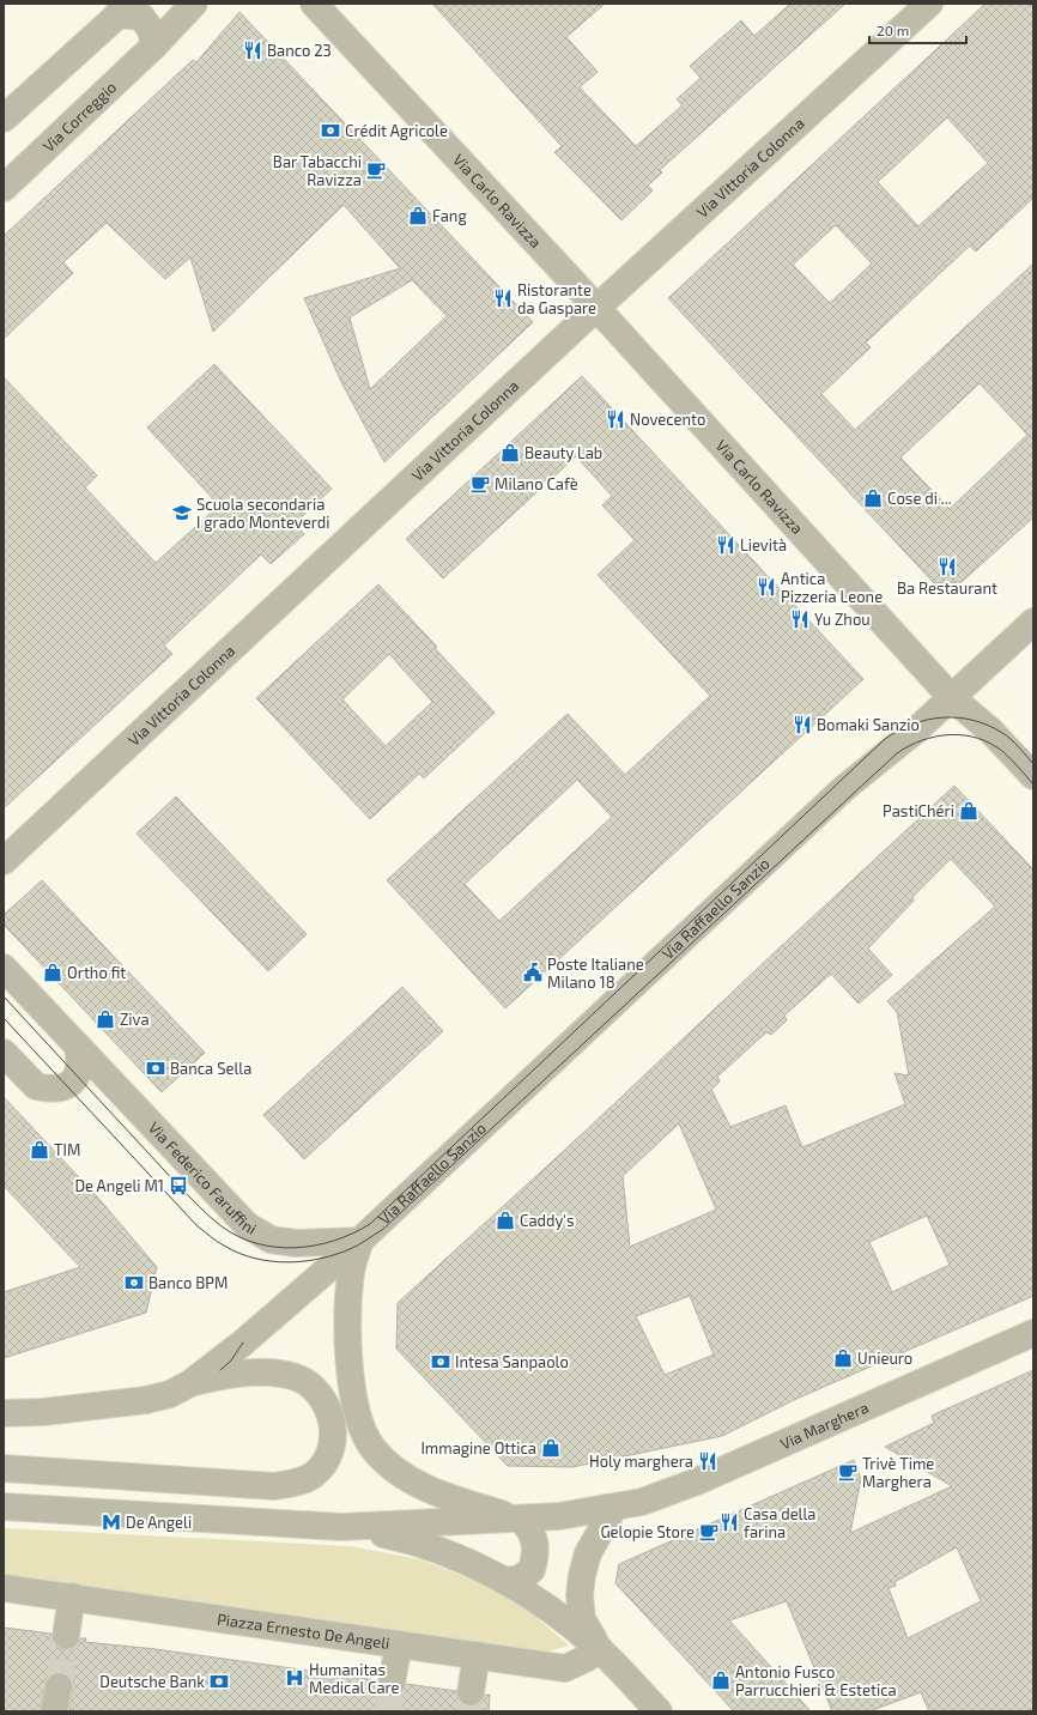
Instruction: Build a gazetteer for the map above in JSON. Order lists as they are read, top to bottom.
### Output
{
  "streets": {
    "street": [
      "Via Correggio",
      "Via Vittoria Colonna",
      "Via Carlo Ravizza",
      "Via Raffaello Sanzio",
      "Via Federico Faruffini",
      "Via Marghera",
      "Piazza Ernesto De Angeli"
    ]
  },
  "crossings": [
    ["Via Vittoria Colonna", "Via Carlo Ravizza"],
    ["Via Carlo Ravizza", "Via Raffaello Sanzio"],
    ["Via Raffaello Sanzio", "Via Federico Faruffini"]
  ],
  "places": {
    "restaurant": [
      "Banco 23",
      "Ristorante da Gaspare",
      "Novecento",
      "Lievità",
      "Ba Restaurant",
      "Antica Pizzeria Leone",
      "Yu Zhou",
      "Bomaki Sanzio",
      "Holy marghera",
      "Casa della farina"
    ],
    "bank": [
      "Crédit Agricole",
      "Banca Sella",
      "Banco BPM",
      "Intesa Sanpaolo",
      "Deutsche Bank"
    ],
    "cafe": [
      "Bar Tabacchi Ravizza",
      "Milano Cafè",
      "Trivè Time Marghera",
      "Gelopie Store"
    ],
    "shop": [
      "Fang",
      "Beauty Lab",
      "Cose di ...",
      "PastiChéri",
      "Ortho fit",
      "Ziva",
      "TIM",
      "Caddy's",
      "Unieuro",
      "Immagine Ottica",
      "Antonio Fusco Parrucchieri & Estetica"
    ],
    "school or university": ["Scuola secondaria I grado Monteverdi"],
    "public building": ["Poste Italiane Milano 18"],
    "bus stop": ["De Angeli M1"],
    "metro station": ["De Angeli"],
    "hospital": ["Humanitas Medical Care"]
  },
  "scale_bar": "20 m"
}
